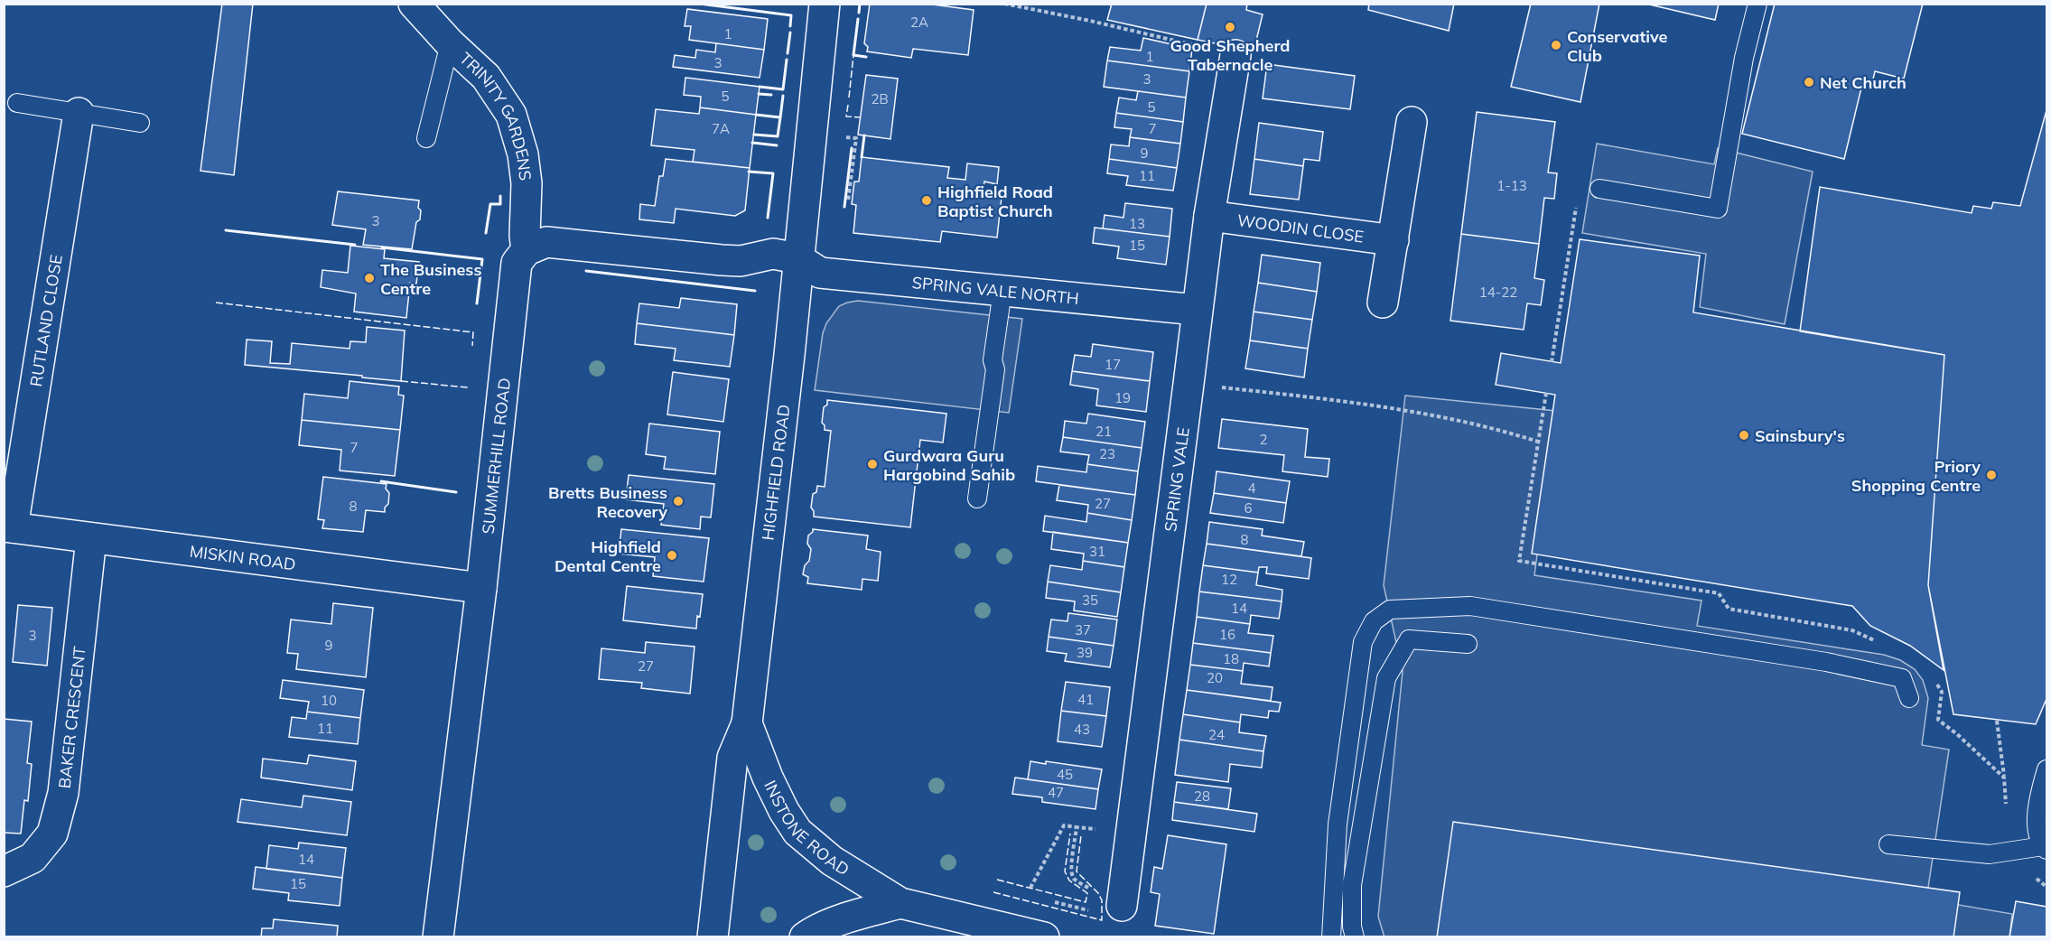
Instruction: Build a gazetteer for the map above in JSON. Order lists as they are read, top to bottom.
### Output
{
  "streets": {
    "street": [
      "TRINITY GARDENS",
      "WOODIN CLOSE",
      "SPRING VALE NORTH",
      "RUTLAND CLOSE",
      "SUMMERHILL ROAD",
      "HIGHFIELD ROAD",
      "SPRING VALE",
      "MISKIN ROAD",
      "BAKER CRESCENT",
      "INSTONE ROAD"
    ]
  },
  "crossings": [
    ["TRINITY GARDENS", "SUMMERHILL ROAD"],
    ["WOODIN CLOSE", "SPRING VALE"],
    ["SPRING VALE NORTH", "HIGHFIELD ROAD"],
    ["SPRING VALE NORTH", "SPRING VALE"],
    ["RUTLAND CLOSE", "MISKIN ROAD"],
    ["SUMMERHILL ROAD", "MISKIN ROAD"],
    ["HIGHFIELD ROAD", "INSTONE ROAD"],
    ["MISKIN ROAD", "BAKER CRESCENT"]
  ],
  "places": [
    "Good Shepherd Tabernacle",
    "Conservative Club",
    "Net Church",
    "Highfield Road Baptist Church",
    "The Business Centre",
    "Sainsbury's",
    "Gurdwara Guru Hargobind Sahib",
    "Priory Shopping Centre",
    "Bretts Business Recovery",
    "Highfield Dental Centre"
  ],
  "house_numbers": [
    "2A",
    "1",
    "1",
    "3",
    "3",
    "5",
    "2B",
    "5",
    "7A",
    "7",
    "9",
    "11",
    "1-13",
    "3",
    "13",
    "15",
    "14-22",
    "17",
    "19",
    "21",
    "2",
    "7",
    "23",
    "4",
    "27",
    "8",
    "6",
    "8",
    "31",
    "12",
    "35",
    "14",
    "37",
    "16",
    "3",
    "9",
    "39",
    "18",
    "27",
    "20",
    "41",
    "10",
    "11",
    "43",
    "24",
    "45",
    "47",
    "28",
    "14",
    "15"
  ]
}
